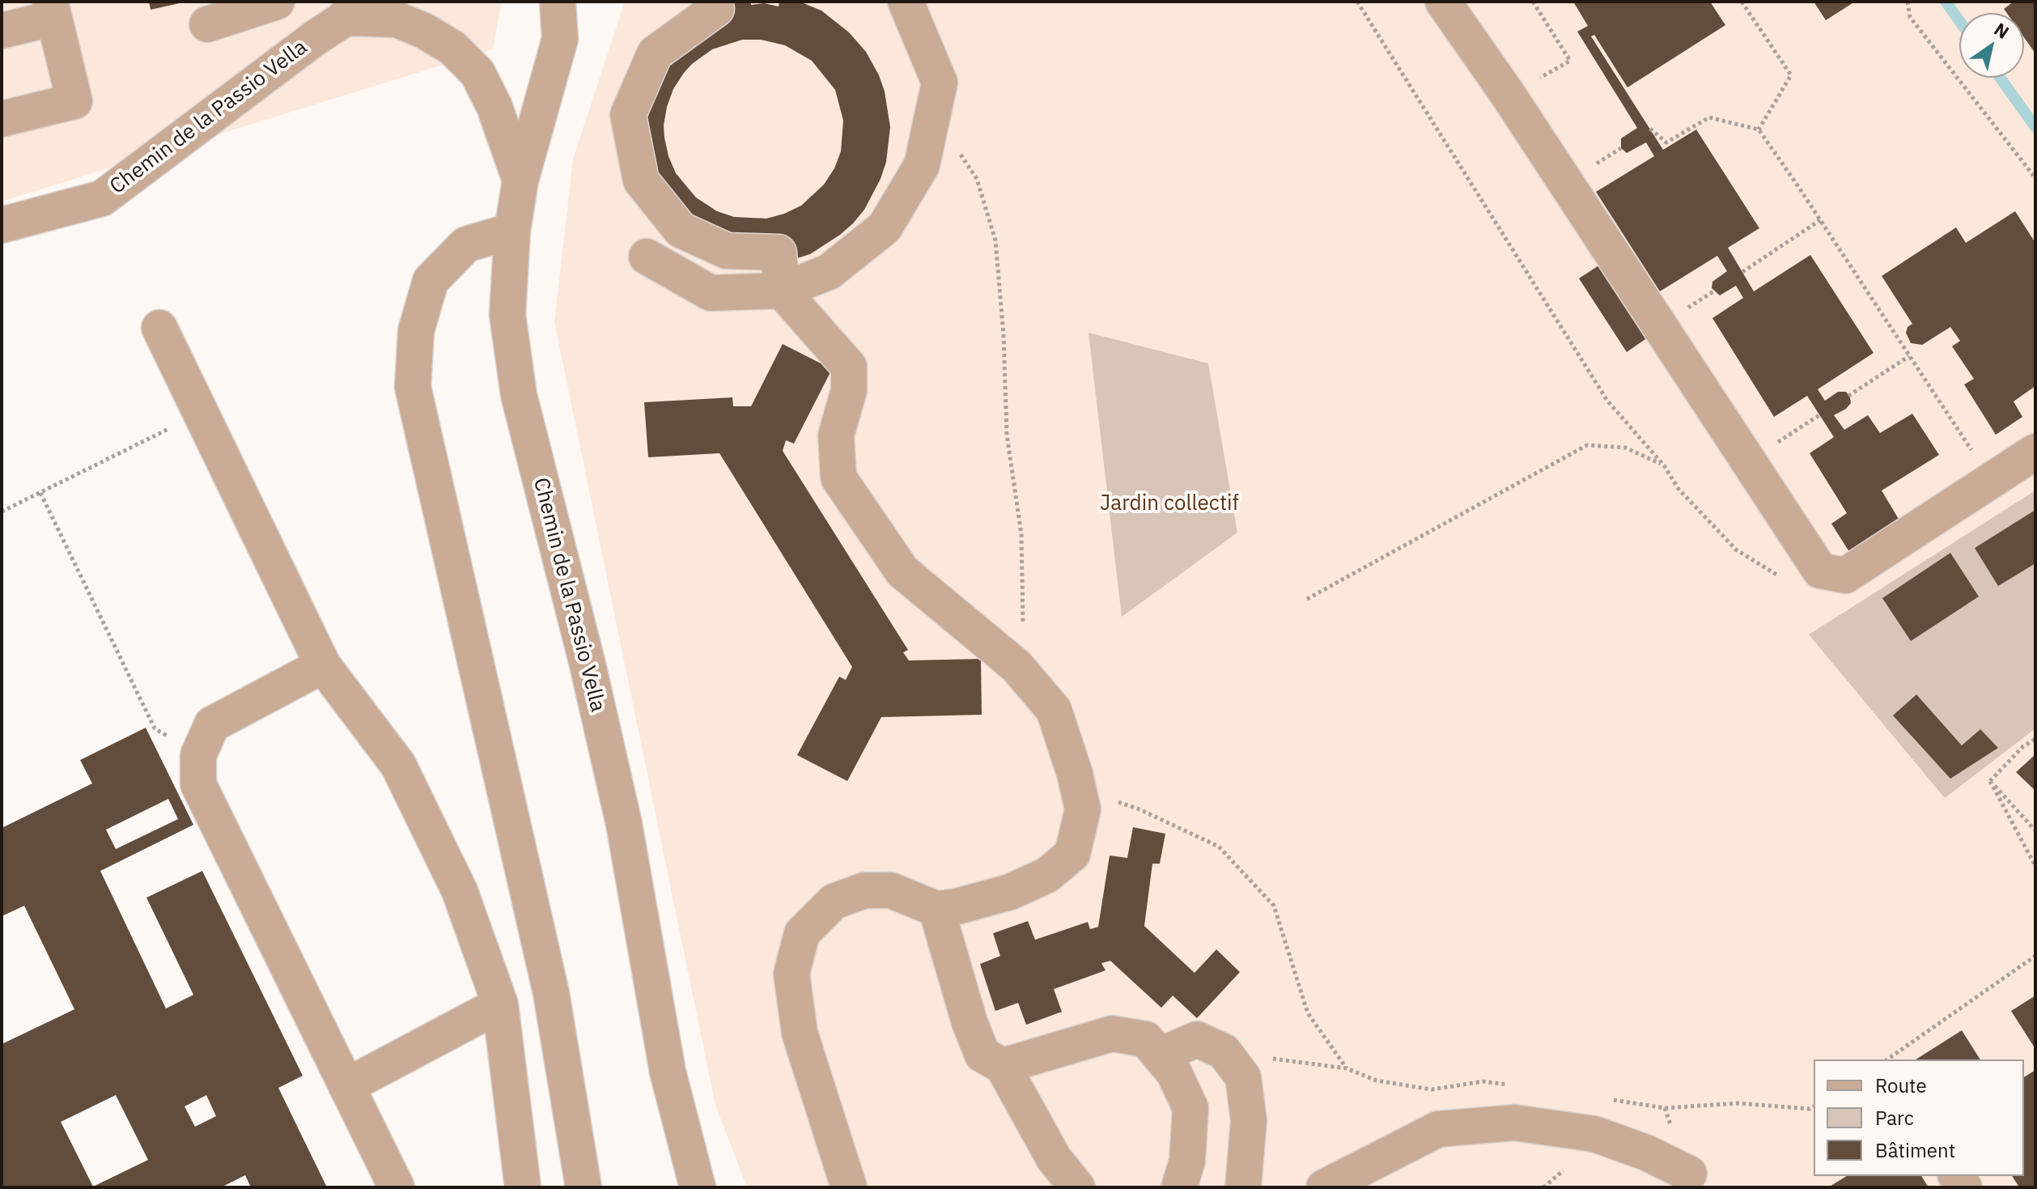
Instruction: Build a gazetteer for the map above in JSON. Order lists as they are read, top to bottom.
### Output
{
  "streets": {
    "street": ["Chemin de la Passio Vella"]
  },
  "parks": ["Jardin collectif"],
  "legend": ["Route", "Parc", "Bâtiment"],
  "north": "top right"
}
